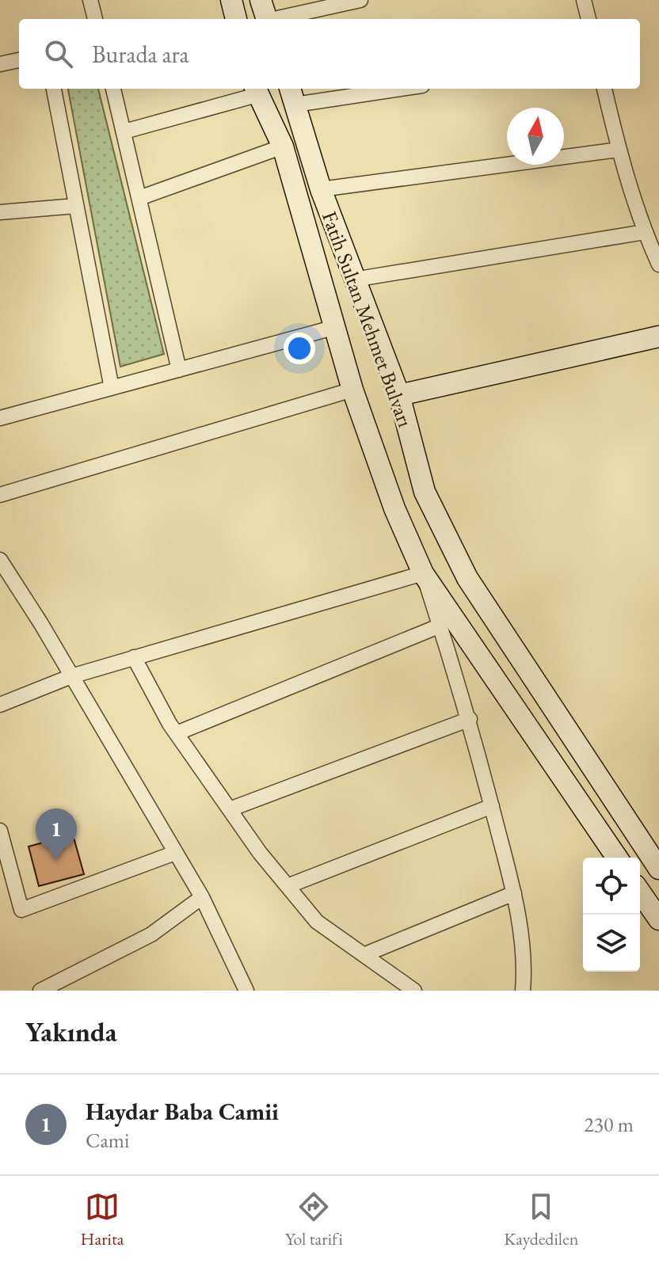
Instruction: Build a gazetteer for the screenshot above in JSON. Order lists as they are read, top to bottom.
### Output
{
  "streets": {
    "main road": ["Fatih Sultan Mehmet Bulvarı"]
  },
  "north": "top",
  "page": {
    "search": "Burada ara",
    "pins": "1",
    "heading": "Yakında",
    "list": [
      {
        "mark": "1",
        "name": "Haydar Baba Camii",
        "note": "Cami",
        "value": "230 m"
      }
    ],
    "nav": ["Harita", "Yol tarifi", "Kaydedilen"]
  }
}
